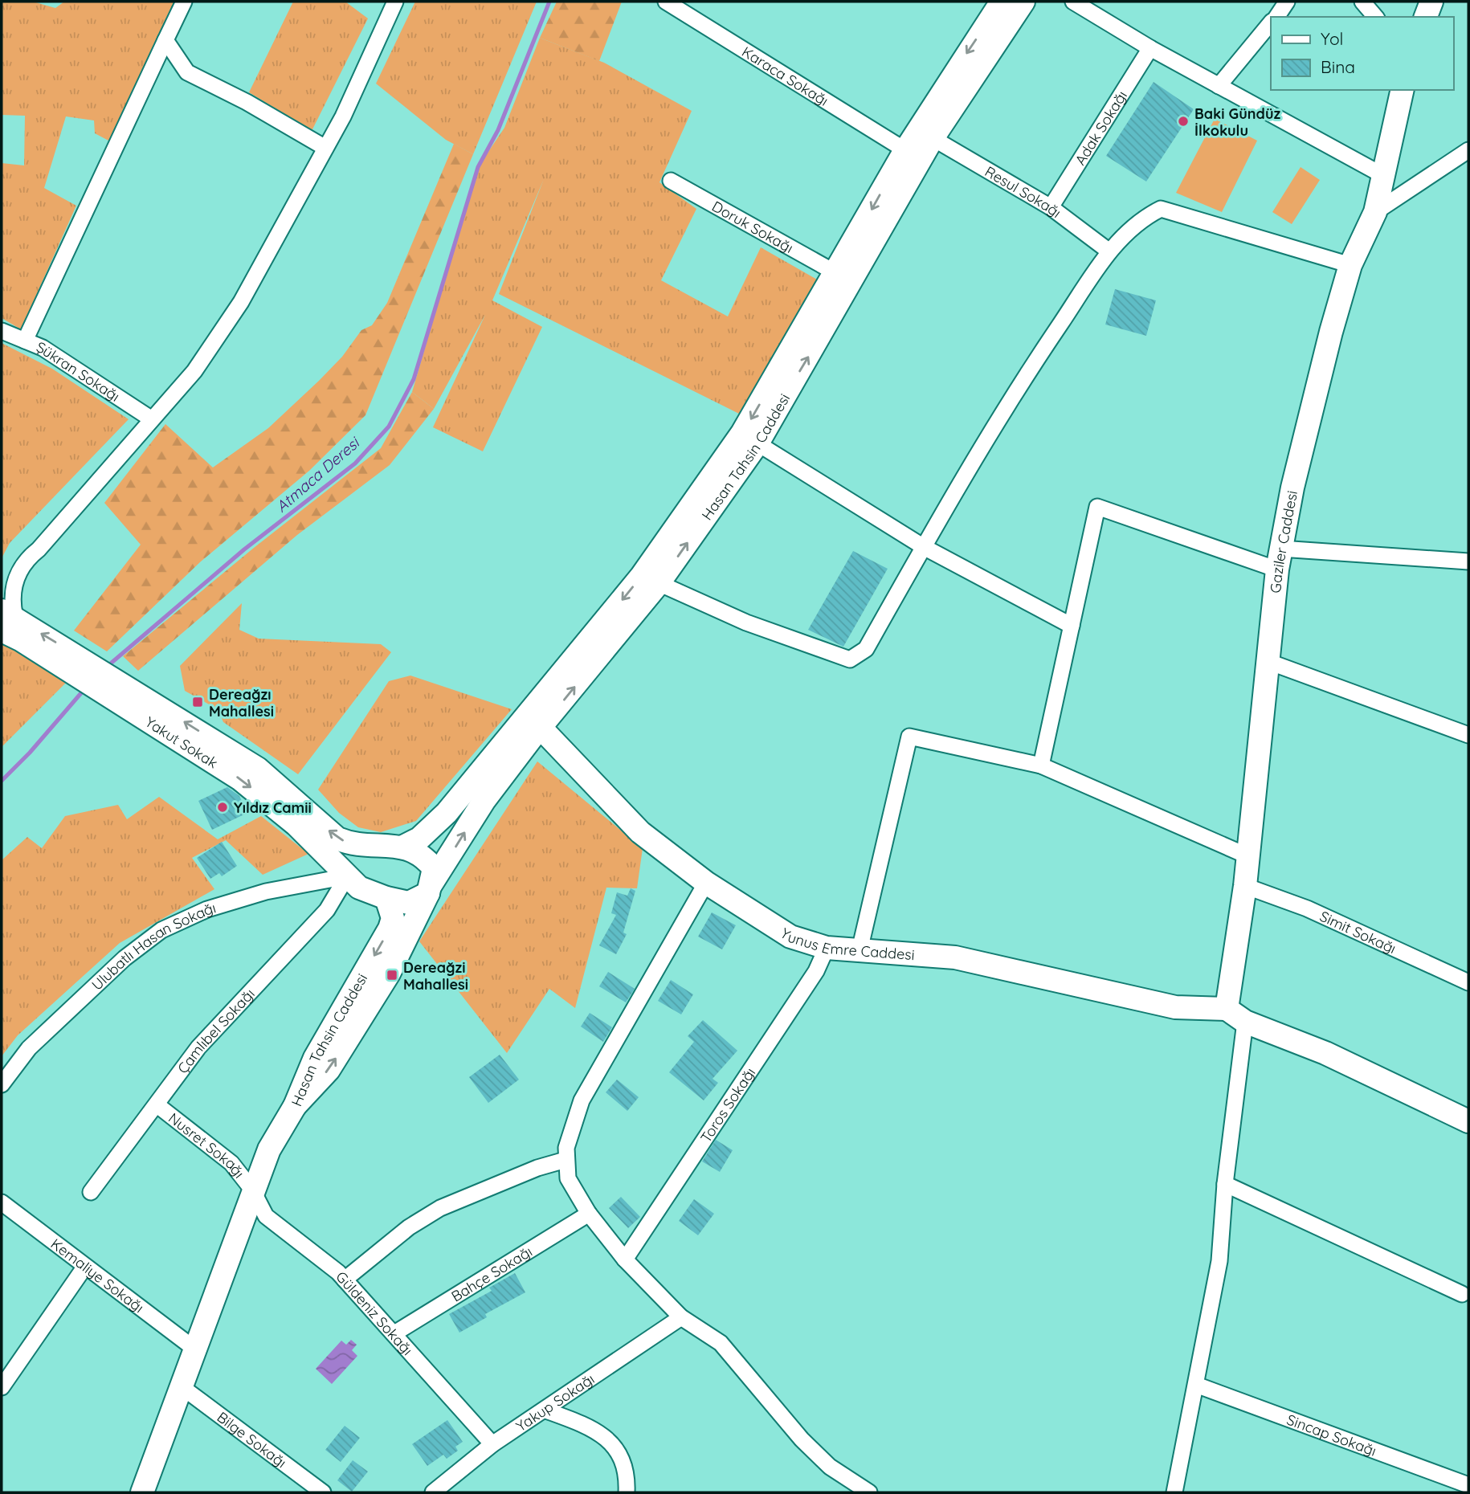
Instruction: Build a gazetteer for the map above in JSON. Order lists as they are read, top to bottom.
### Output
{
  "streets": {
    "main road": [
      "Hasan Tahsin Caddesi",
      "Gaziler Caddesi",
      "Yakut Sokak",
      "Yunus Emre Caddesi"
    ],
    "street": [
      "Karaca Sokağı",
      "Adak Sokağı",
      "Resul Sokağı",
      "Doruk Sokağı",
      "Şükran Sokağı",
      "Simit Sokağı",
      "Ulubatlı Hasan Sokağı",
      "Çamlıbel Sokağı",
      "Toros Sokağı",
      "Nusret Sokağı",
      "Bahçe Sokağı",
      "Kemaliye Sokağı",
      "Güldeniz Sokağı",
      "Yakup Sokağı",
      "Sincap Sokağı",
      "Bilge Sokağı"
    ]
  },
  "crossings": [
    ["Karaca Sokağı", "Hasan Tahsin Caddesi"],
    ["Adak Sokağı", "Resul Sokağı"],
    ["Resul Sokağı", "Hasan Tahsin Caddesi"],
    ["Doruk Sokağı", "Hasan Tahsin Caddesi"],
    ["Hasan Tahsin Caddesi", "Yakut Sokak"],
    ["Hasan Tahsin Caddesi", "Yunus Emre Caddesi"],
    ["Hasan Tahsin Caddesi", "Ulubatlı Hasan Sokağı"],
    ["Hasan Tahsin Caddesi", "Çamlıbel Sokağı"],
    ["Gaziler Caddesi", "Simit Sokağı"],
    ["Gaziler Caddesi", "Yunus Emre Caddesi"],
    ["Yakut Sokak", "Ulubatlı Hasan Sokağı"],
    ["Yakut Sokak", "Çamlıbel Sokağı"],
    ["Yunus Emre Caddesi", "Toros Sokağı"],
    ["Ulubatlı Hasan Sokağı", "Çamlıbel Sokağı"],
    ["Çamlıbel Sokağı", "Nusret Sokağı"],
    ["Nusret Sokağı", "Güldeniz Sokağı"],
    ["Bahçe Sokağı", "Güldeniz Sokağı"],
    ["Güldeniz Sokağı", "Yakup Sokağı"]
  ],
  "water": ["Atmaca Deresi"],
  "places": {
    "other": ["Baki Gündüz İlkokulu", "Yıldız Camii"],
    "transit": ["Dereağzı Mahallesi", "Dereağzi Mahallesi"]
  },
  "legend": ["Yol", "Bina"]
}
